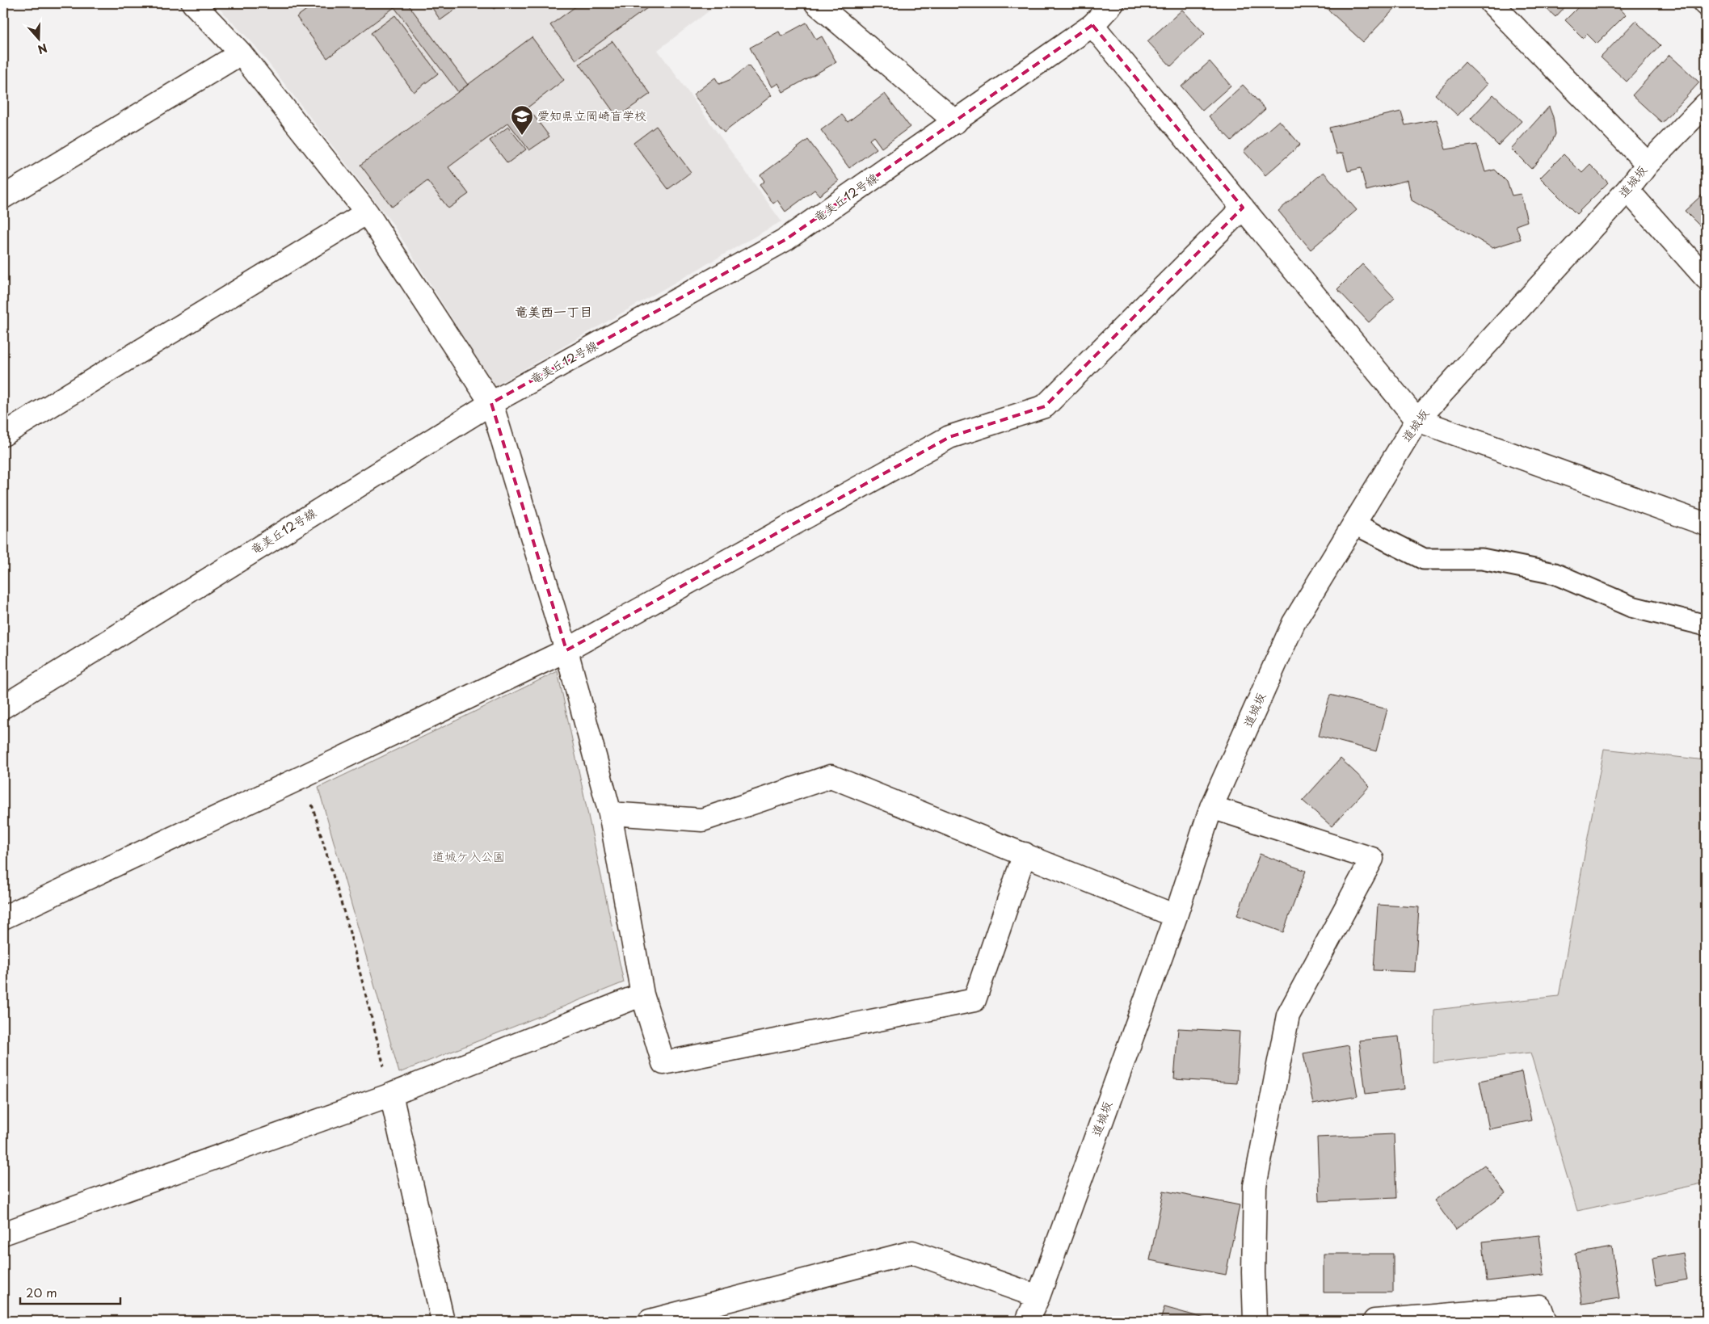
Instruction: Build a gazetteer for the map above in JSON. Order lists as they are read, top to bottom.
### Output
{
  "streets": {
    "street": ["道城坂", "竜美丘12号線"]
  },
  "districts": ["竜美西一丁目"],
  "parks": ["道城ケ入公園"],
  "places": {
    "school or university": ["愛知県立岡崎盲学校"]
  },
  "scale_bar": "20 m",
  "north": "bottom"
}
